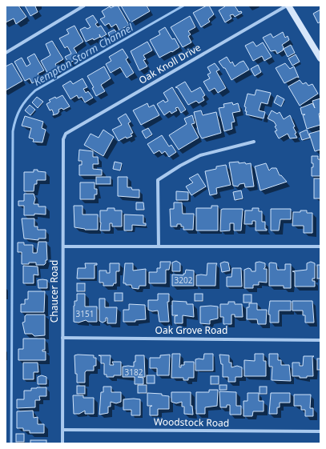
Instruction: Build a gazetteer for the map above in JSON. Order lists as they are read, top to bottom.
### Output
{
  "streets": {
    "street": [
      "Oak Knoll Drive",
      "Chaucer Road",
      "Oak Grove Road",
      "Woodstock Road"
    ]
  },
  "crossings": [
    ["Oak Knoll Drive", "Chaucer Road"],
    ["Chaucer Road", "Oak Grove Road"],
    ["Chaucer Road", "Woodstock Road"]
  ],
  "water": ["Kempton Storm Channel"],
  "house_numbers": ["3202", "3151", "3182"]
}
